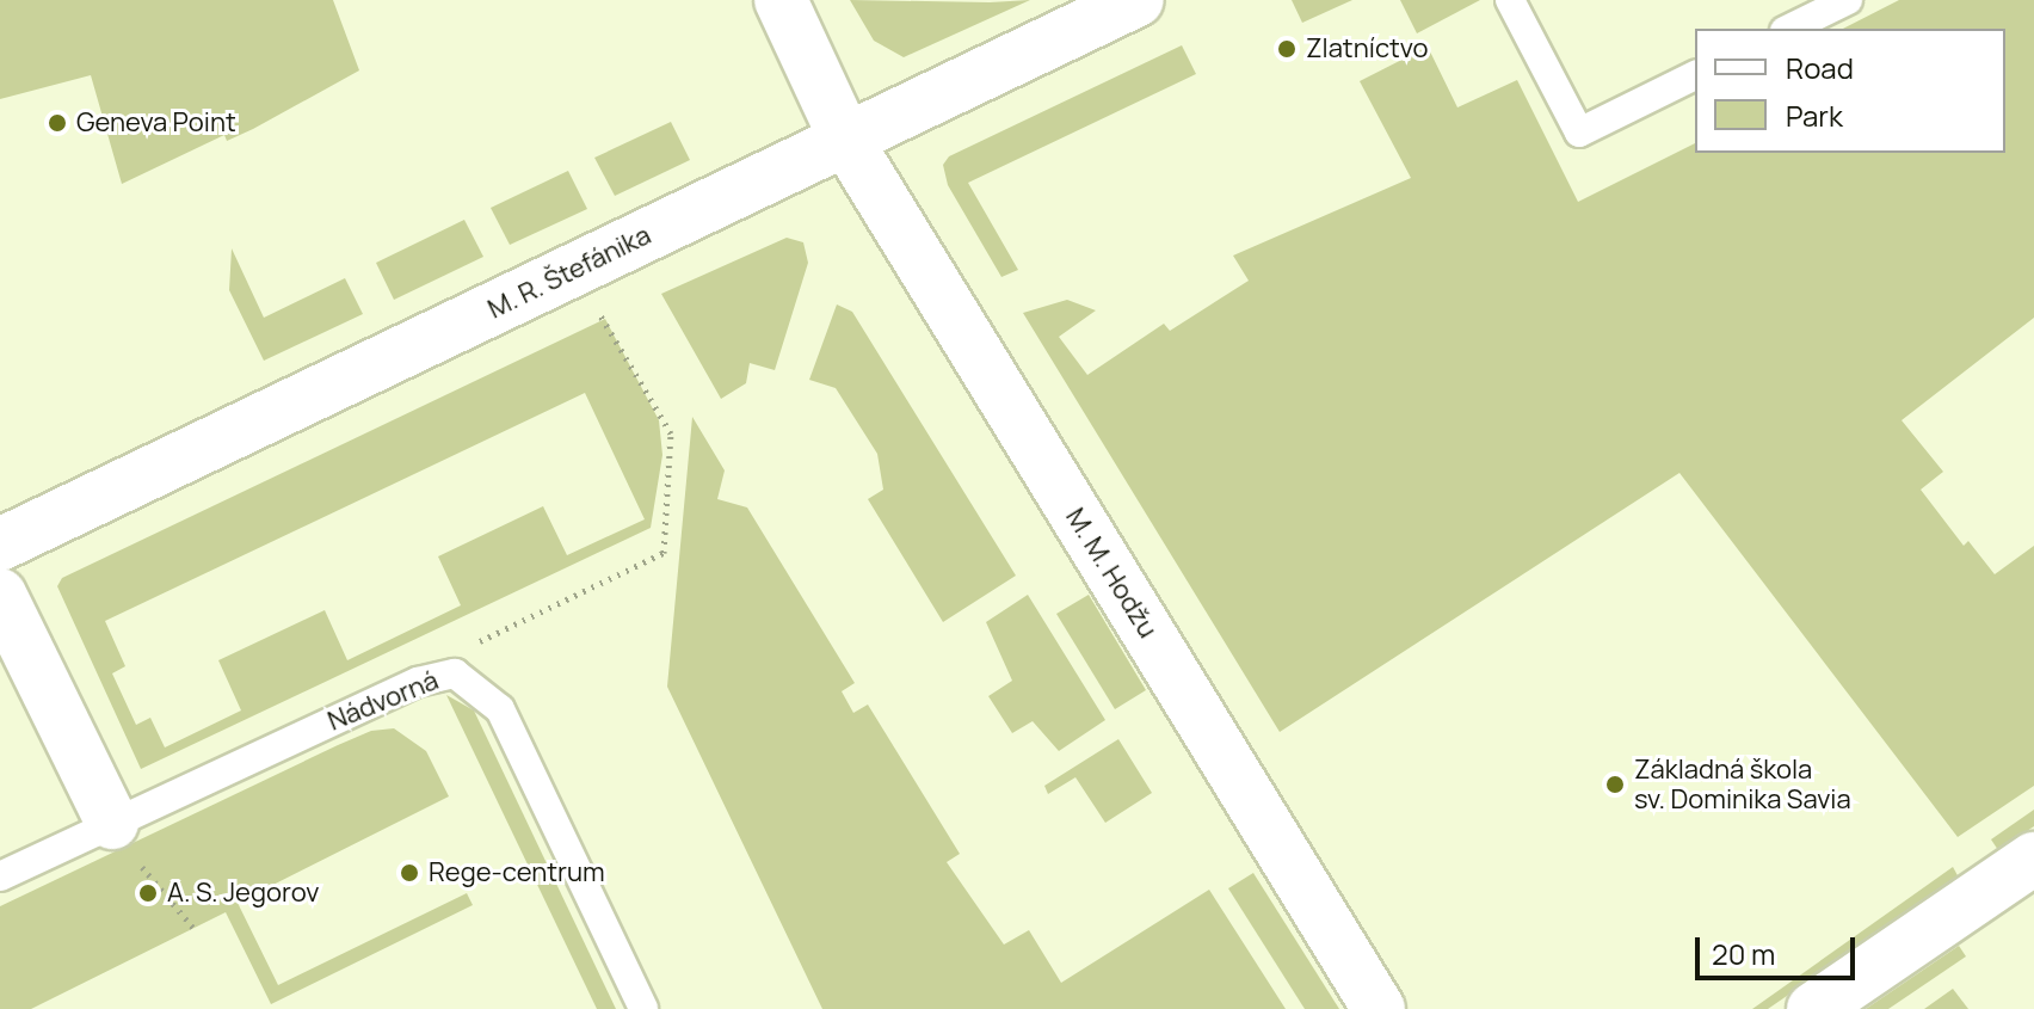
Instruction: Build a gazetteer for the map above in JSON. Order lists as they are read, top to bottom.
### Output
{
  "streets": {
    "street": ["M. R. Štefánika", "M. M. Hodžu"],
    "lane": ["Nádvorná"]
  },
  "crossings": [
    ["M. R. Štefánika", "M. M. Hodžu"]
  ],
  "places": [
    "Zlatníctvo",
    "Geneva Point",
    "Základná škola sv. Dominika Savia",
    "Rege-centrum",
    "A. S. Jegorov"
  ],
  "legend": ["Road", "Park"],
  "scale_bar": "20 m"
}
